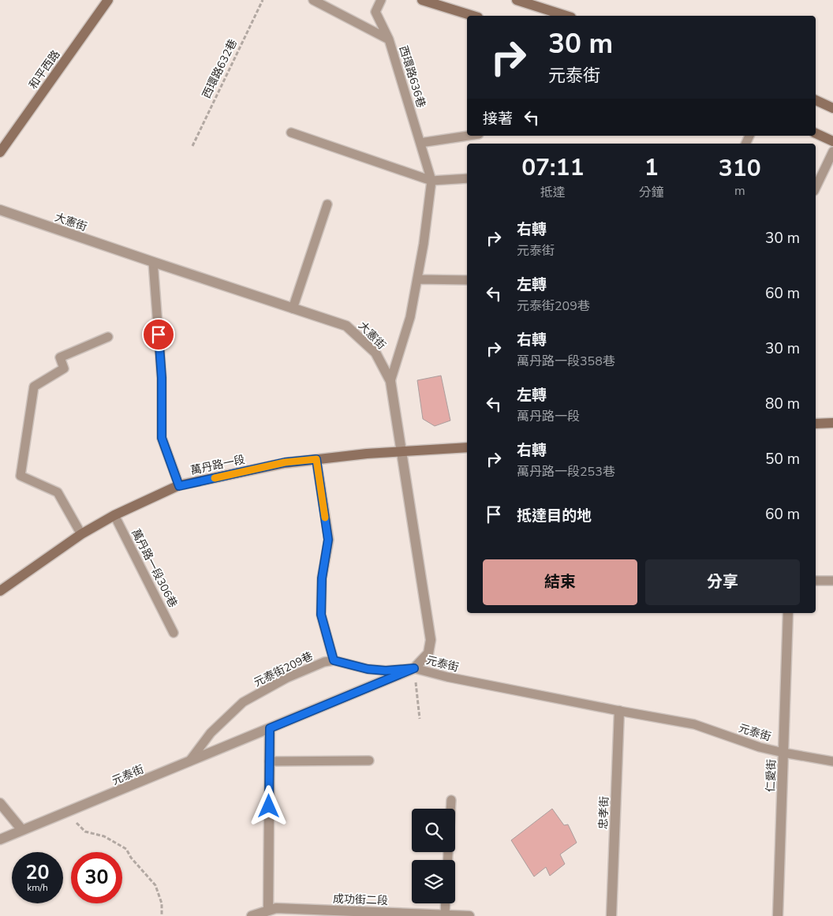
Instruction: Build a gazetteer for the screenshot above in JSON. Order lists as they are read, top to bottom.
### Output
{
  "streets": {
    "main road": ["和平西路", "萬丹路一段"],
    "street": [
      "大憲街",
      "元泰街",
      "仁愛街",
      "忠孝街",
      "成功街二段"
    ],
    "lane": ["西環路636巷", "萬丹路一段306巷", "元泰街209巷"],
    "path": ["西環路632巷"]
  },
  "crossings": [
    ["西環路636巷", "大憲街"],
    ["大憲街", "萬丹路一段"],
    ["大憲街", "元泰街"],
    ["萬丹路一段", "萬丹路一段306巷"],
    ["元泰街", "元泰街209巷"],
    ["元泰街", "仁愛街"],
    ["元泰街", "忠孝街"]
  ],
  "page": {
    "turn": ["30 m", "元泰街"],
    "then": "接著",
    "eta": [
      "07:11",
      "抵達",
      "1",
      "分鐘",
      "310",
      "m"
    ],
    "list": [
      {
        "name": "右轉",
        "note": "元泰街",
        "value": "30 m"
      },
      {
        "name": "左轉",
        "note": "元泰街209巷",
        "value": "60 m"
      },
      {
        "name": "右轉",
        "note": "萬丹路一段358巷",
        "value": "30 m"
      },
      {
        "name": "左轉",
        "note": "萬丹路一段",
        "value": "80 m"
      },
      {
        "name": "右轉",
        "note": "萬丹路一段253巷",
        "value": "50 m"
      },
      {
        "name": "抵達目的地",
        "value": "60 m"
      }
    ],
    "buttons": ["結束", "分享"],
    "speed": "20 km/h",
    "limit": "30"
  }
}
